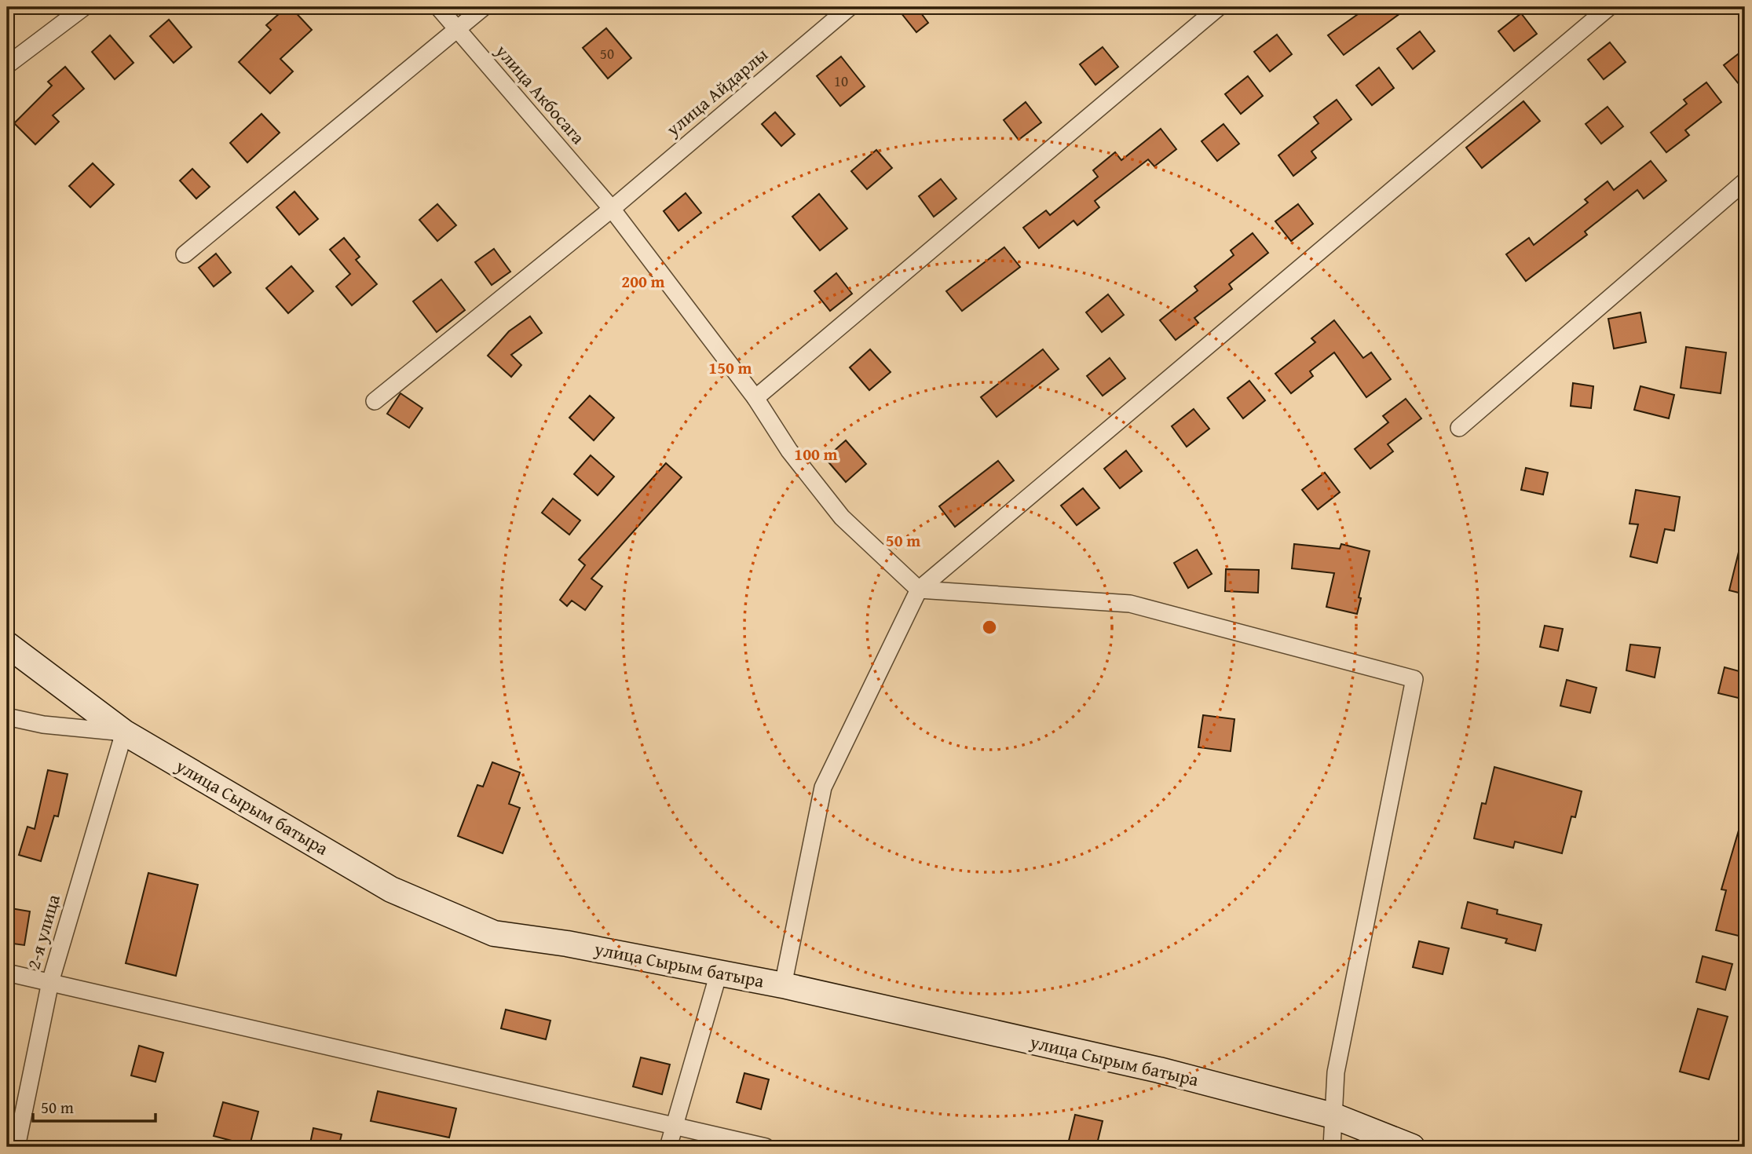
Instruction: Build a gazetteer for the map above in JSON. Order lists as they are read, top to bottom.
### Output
{
  "streets": {
    "street": [
      "улица Айдарлы",
      "улица Акбосага",
      "улица Сырым батыра",
      "2-я улица"
    ]
  },
  "crossings": [
    ["улица Айдарлы", "улица Акбосага"],
    ["улица Сырым батыра", "2-я улица"]
  ],
  "house_numbers": ["50", "10"],
  "scale_bar": "50 m",
  "rings": [
    "200 m",
    "150 m",
    "100 m",
    "50 m"
  ]
}
